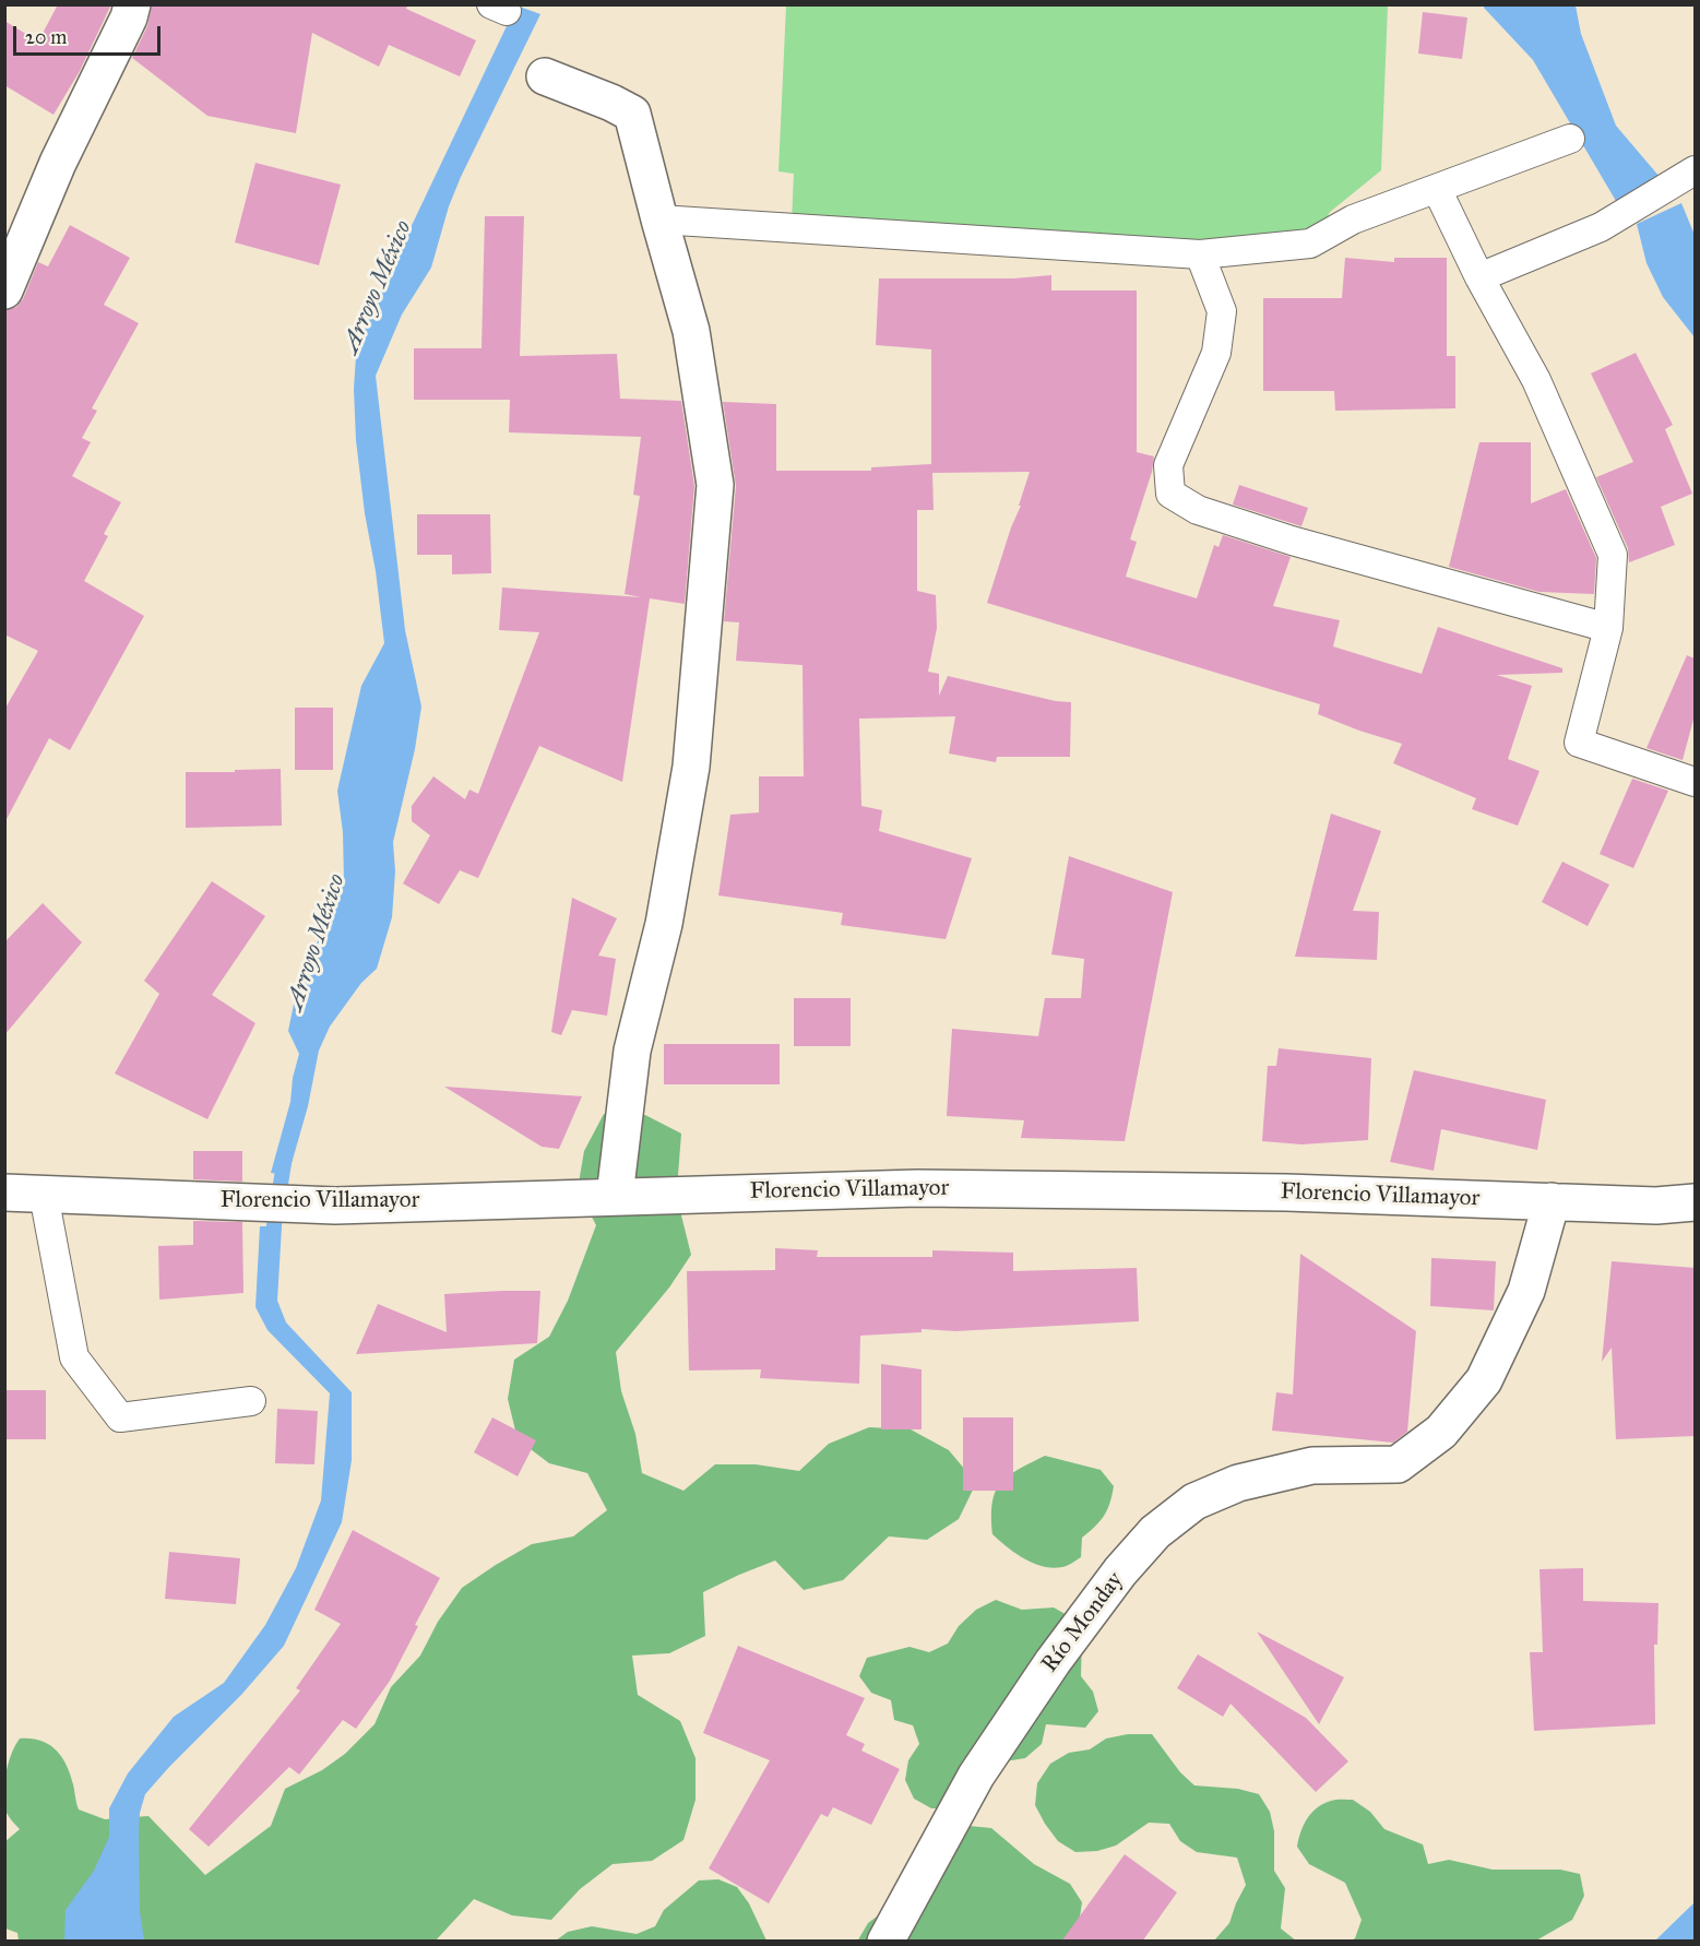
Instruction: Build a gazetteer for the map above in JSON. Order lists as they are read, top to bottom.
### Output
{
  "streets": {
    "street": ["Florencio Villamayor", "Río Monday"]
  },
  "crossings": [
    ["Florencio Villamayor", "Río Monday"]
  ],
  "water": ["Arroyo México"],
  "scale_bar": "20 m"
}
